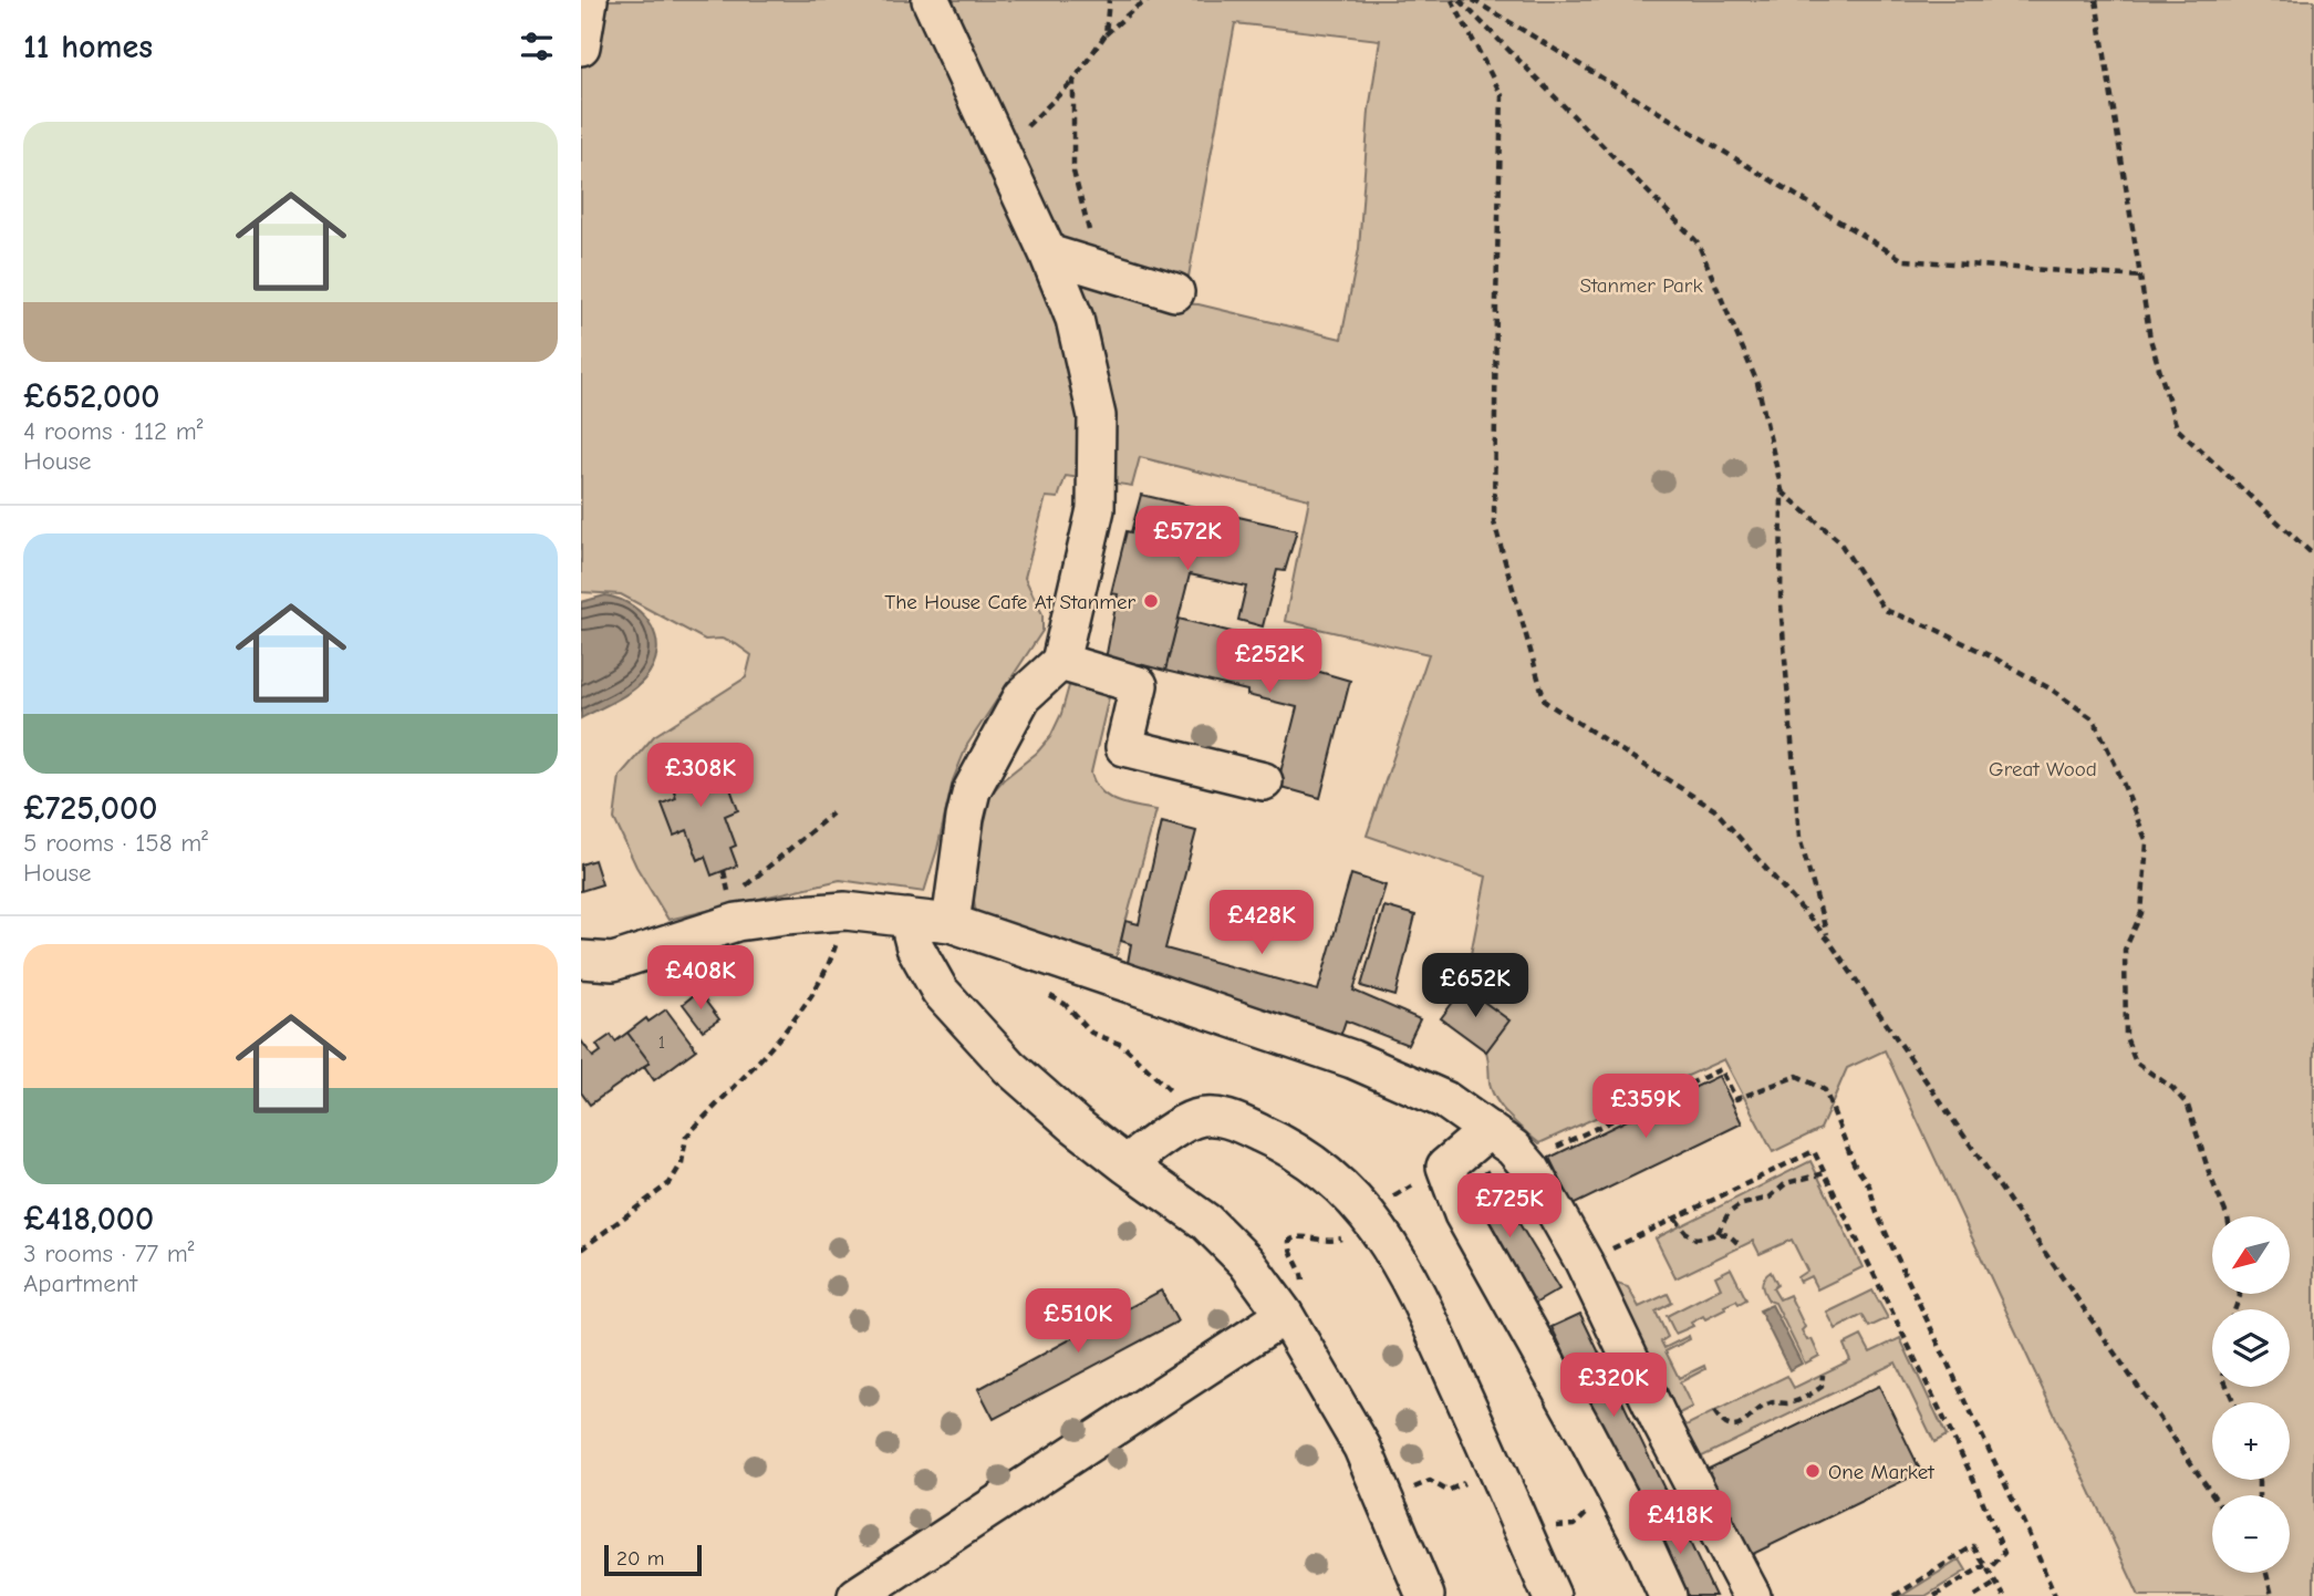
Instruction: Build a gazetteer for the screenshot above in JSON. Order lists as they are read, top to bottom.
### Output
{
  "parks": ["Stanmer Park", "Great Wood"],
  "places": ["The House Cafe At Stanmer", "One Market"],
  "house_numbers": ["1"],
  "scale_bar": "20 m",
  "north": "bottom left",
  "page": {
    "heading": "11 homes",
    "list": [
      {
        "name": "£652,000",
        "note": "4 rooms · 112 m² · House"
      },
      {
        "name": "£725,000",
        "note": "5 rooms · 158 m² · House"
      },
      {
        "name": "£418,000",
        "note": "3 rooms · 77 m² · Apartment"
      }
    ],
    "price": [
      "£572K",
      "£252K",
      "£308K",
      "£428K",
      "£408K",
      "£652K",
      "£359K",
      "£725K",
      "£510K",
      "£320K",
      "£418K"
    ],
    "map_buttons": ["+", "−"],
    "scale": "20 m"
  }
}
